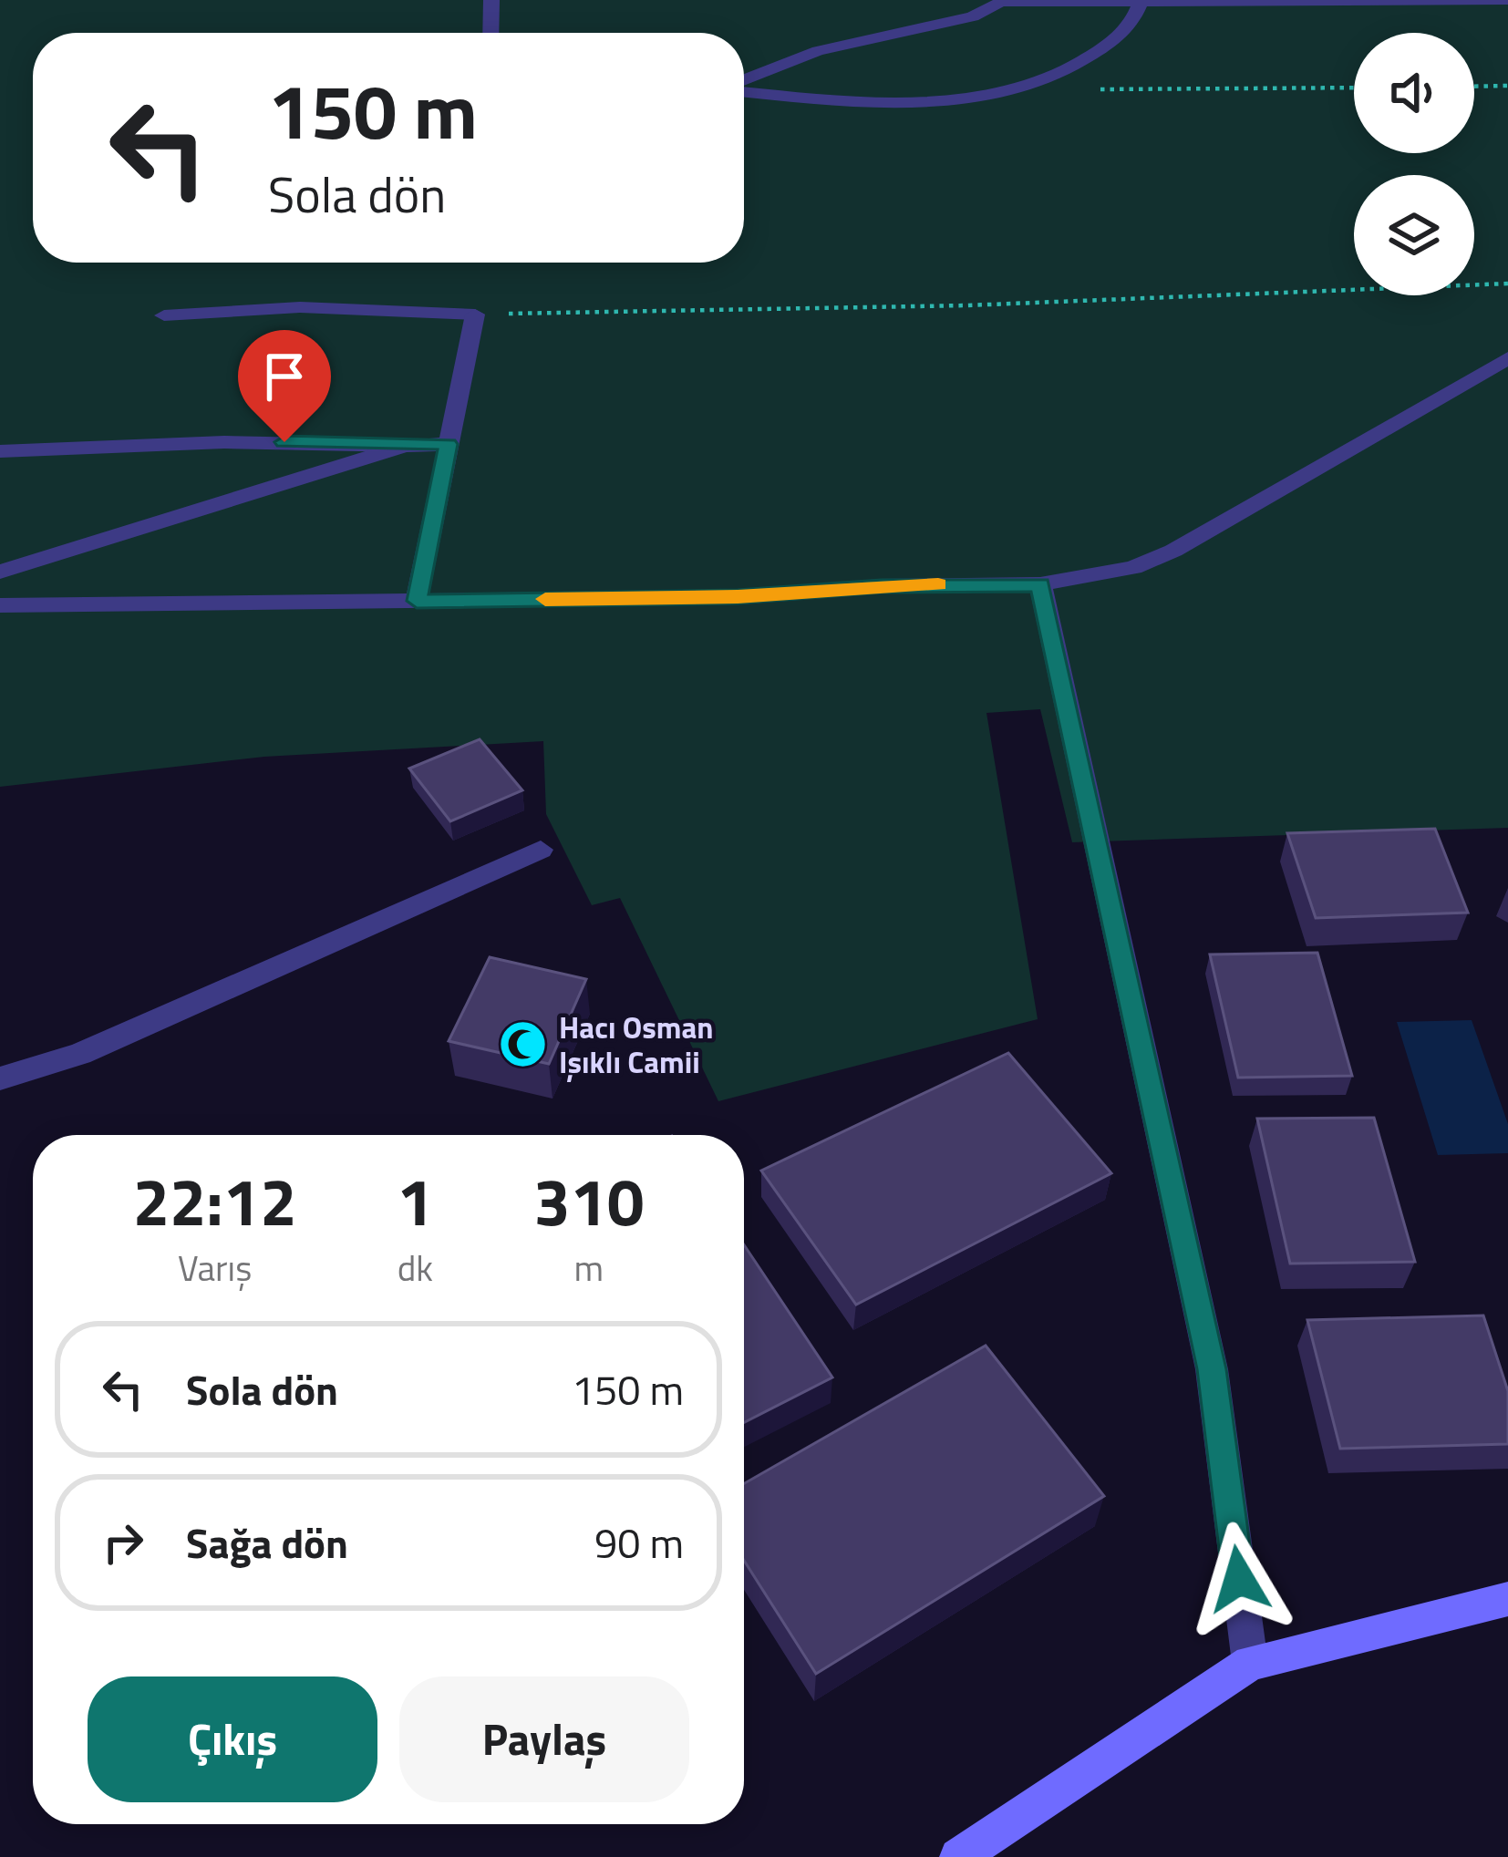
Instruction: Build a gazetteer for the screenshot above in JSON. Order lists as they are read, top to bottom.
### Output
{
  "places": {
    "mosque": ["Hacı Osman Işıklı Camii"]
  },
  "page": {
    "turn": ["150 m", "Sola dön"],
    "eta": [
      "22:12",
      "Varış",
      "1",
      "dk",
      "310",
      "m"
    ],
    "list": [
      {
        "name": "Sola dön",
        "value": "150 m"
      },
      {
        "name": "Sağa dön",
        "value": "90 m"
      }
    ],
    "buttons": ["Çıkış", "Paylaş"]
  }
}
